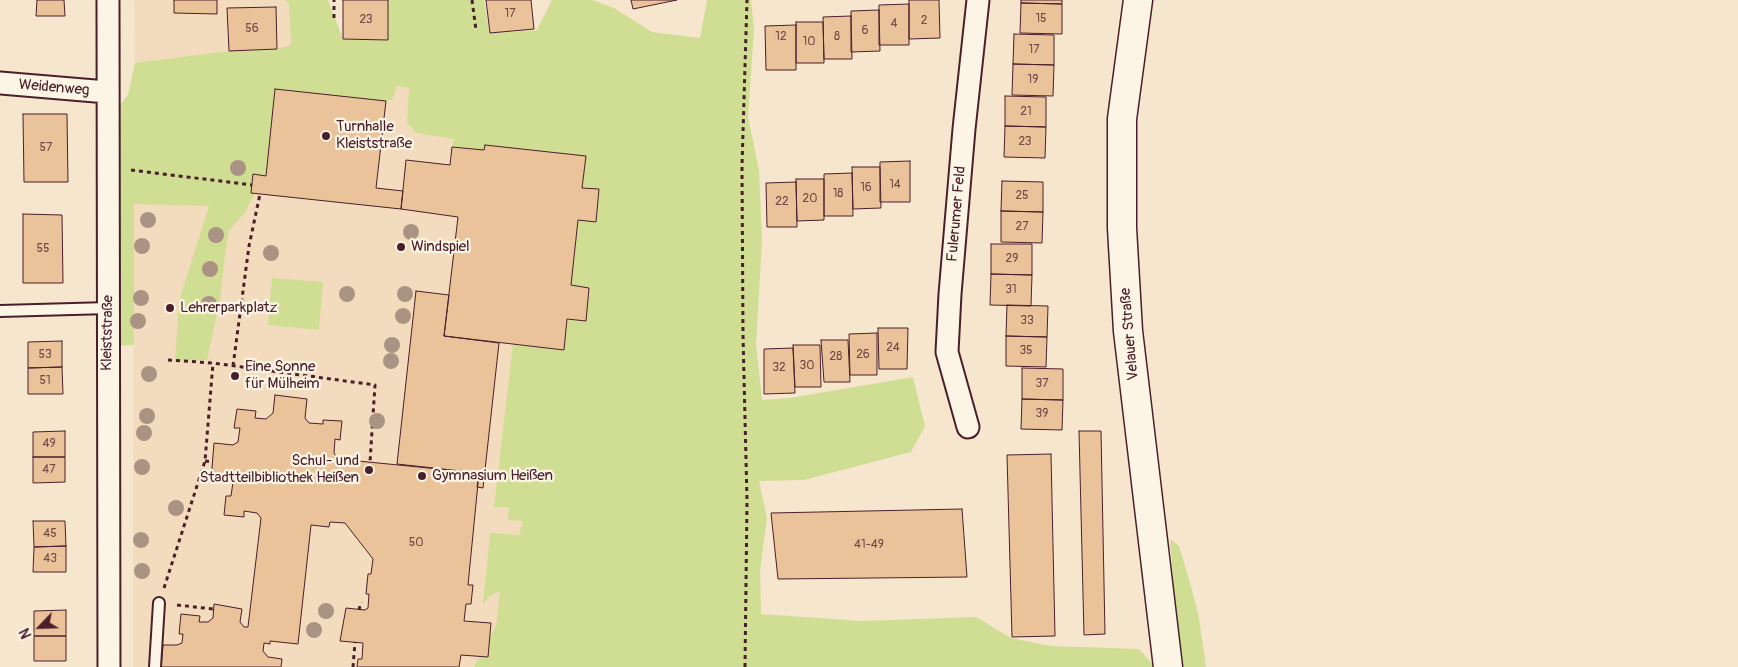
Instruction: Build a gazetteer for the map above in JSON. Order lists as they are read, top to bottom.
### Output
{
  "streets": {
    "main road": ["Velauer Straße"],
    "street": ["Weidenweg", "Fulerumer Feld", "Kleiststraße"]
  },
  "crossings": [
    ["Weidenweg", "Kleiststraße"]
  ],
  "places": [
    "Turnhalle Kleiststraße",
    "Windspiel",
    "Lehrerparkplatz",
    "Eine Sonne für Mülheim",
    "Schul- und Stadtteilbibliothek Heißen",
    "Gymnasium Heißen"
  ],
  "house_numbers": [
    "17",
    "15",
    "23",
    "2",
    "4",
    "56",
    "6",
    "12",
    "8",
    "10",
    "17",
    "19",
    "21",
    "23",
    "57",
    "14",
    "16",
    "18",
    "25",
    "20",
    "22",
    "27",
    "55",
    "29",
    "31",
    "33",
    "24",
    "35",
    "53",
    "26",
    "28",
    "30",
    "32",
    "51",
    "37",
    "39",
    "49",
    "47",
    "45",
    "50",
    "41-49",
    "43"
  ],
  "north": "bottom left"
}
